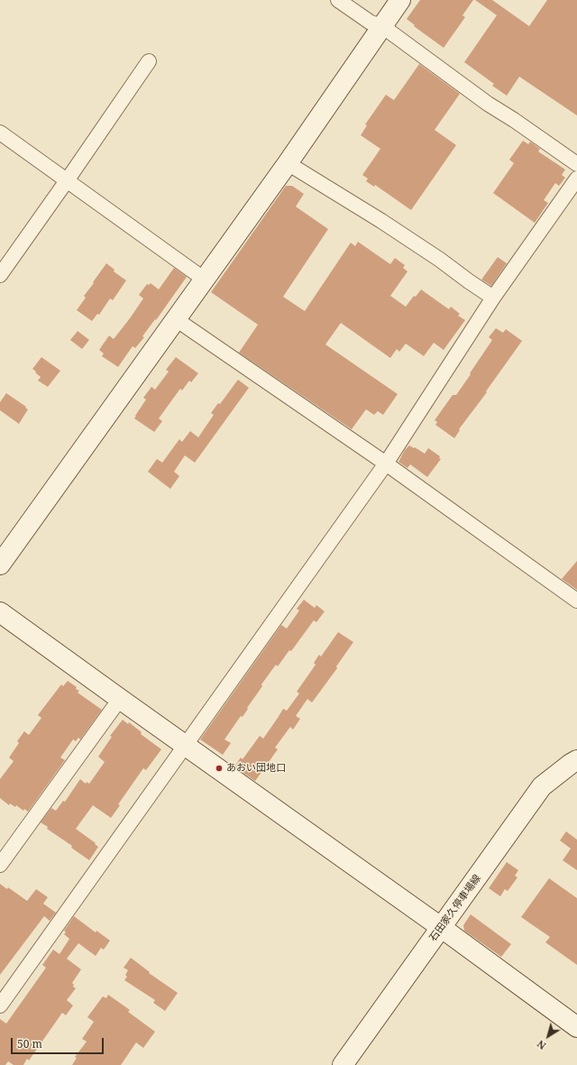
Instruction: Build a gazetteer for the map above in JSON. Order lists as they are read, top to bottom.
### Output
{
  "streets": {
    "street": ["石田家久停車場線"]
  },
  "places": ["あおい団地口"],
  "scale_bar": "50 m",
  "north": "bottom left"
}
